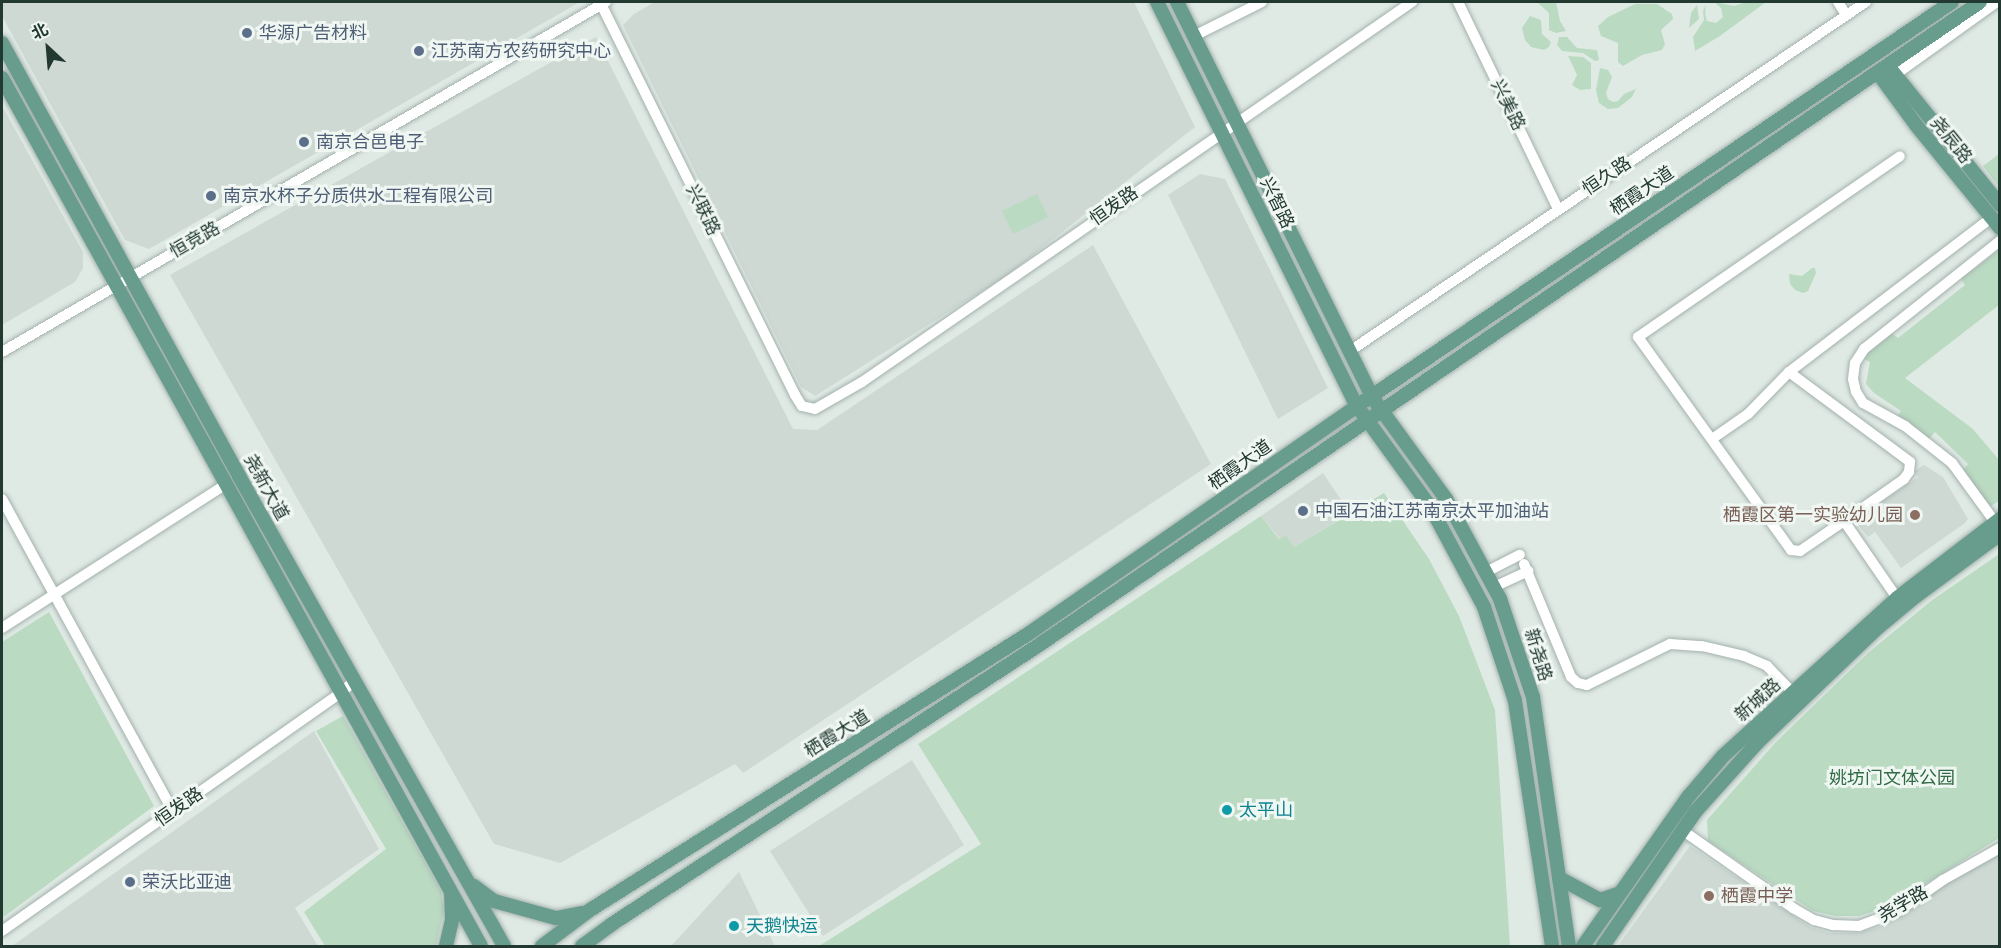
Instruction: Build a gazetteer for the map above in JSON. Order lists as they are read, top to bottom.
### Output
{
  "streets": {
    "main road": [
      "尧辰路",
      "栖霞大道",
      "兴智路",
      "尧新大道",
      "新尧路",
      "新城路"
    ],
    "street": [
      "兴美路",
      "恒久路",
      "恒发路",
      "兴联路",
      "恒竞路",
      "尧学路"
    ]
  },
  "crossings": [
    ["兴美路", "恒久路"],
    ["尧辰路", "栖霞大道"],
    ["恒久路", "兴智路"],
    ["栖霞大道", "兴智路"],
    ["栖霞大道", "新尧路"],
    ["兴智路", "恒发路"],
    ["兴智路", "新尧路"],
    ["恒发路", "兴联路"],
    ["恒发路", "尧新大道"],
    ["兴联路", "恒竞路"],
    ["恒竞路", "尧新大道"],
    ["新城路", "尧学路"]
  ],
  "parks": ["姚坊门文体公园"],
  "places": [
    "华源广告材料",
    "江苏南方农药研究中心",
    "南京合邑电子",
    "南京水杯子分质供水工程有限公司",
    "中国石油江苏南京太平加油站",
    "栖霞区第一实验幼儿园",
    "太平山",
    "荣沃比亚迪",
    "栖霞中学",
    "天鹅快运"
  ],
  "north": "top left"
}
